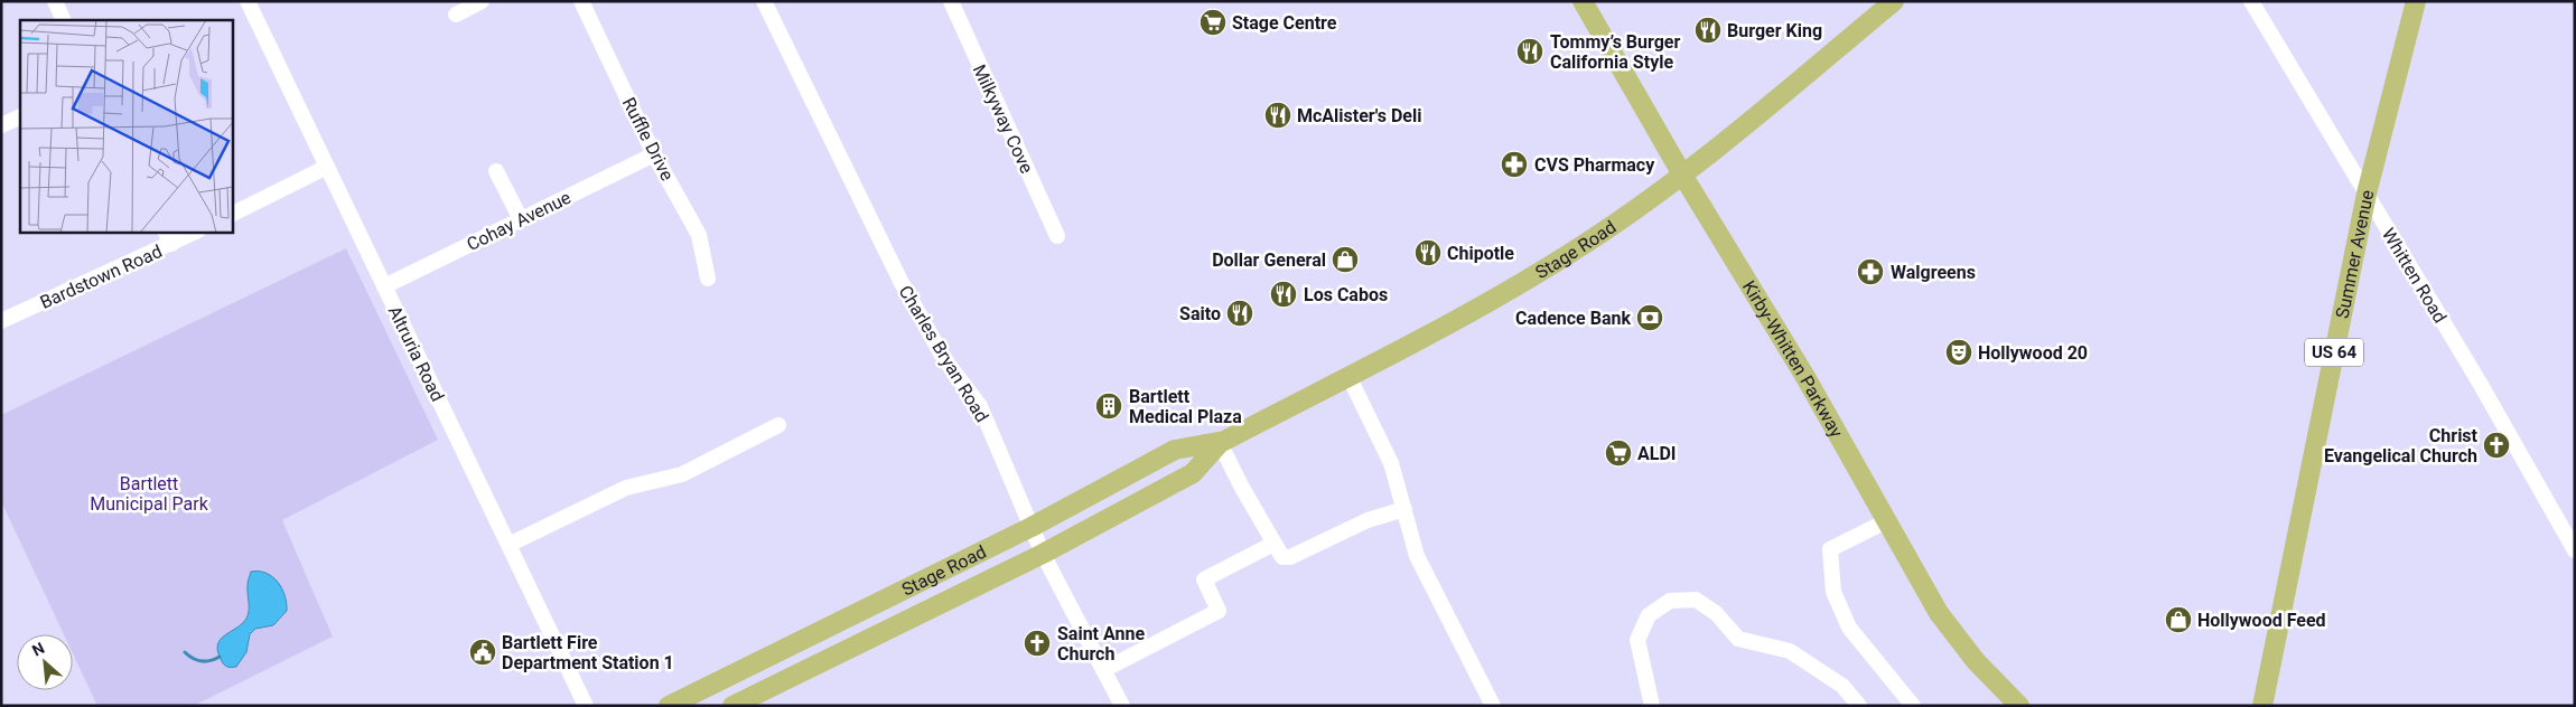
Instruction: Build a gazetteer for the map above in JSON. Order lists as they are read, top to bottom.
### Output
{
  "streets": {
    "main road": [
      "Stage Road",
      "Summer Avenue",
      "US 64",
      "Kirby-Whitten Parkway"
    ],
    "street": [
      "Milkyway Cove",
      "Ruffle Drive",
      "Cohay Avenue",
      "Whitten Road",
      "Bardstown Road",
      "Altruria Road",
      "Charles Bryan Road"
    ]
  },
  "crossings": [
    ["Ruffle Drive", "Cohay Avenue"],
    ["Cohay Avenue", "Altruria Road"],
    ["Stage Road", "Charles Bryan Road"],
    ["Stage Road", "Kirby-Whitten Parkway"],
    ["Summer Avenue", "Whitten Road"]
  ],
  "parks": ["Bartlett Municipal Park"],
  "places": {
    "supermarket": ["Stage Centre", "ALDI"],
    "restaurant": [
      "Burger King",
      "Tommy’s Burger California Style",
      "McAlister's Deli",
      "Chipotle",
      "Los Cabos",
      "Saito"
    ],
    "pharmacy": ["CVS Pharmacy", "Walgreens"],
    "shop": ["Dollar General", "Hollywood Feed"],
    "bank": ["Cadence Bank"],
    "theatre": ["Hollywood 20"],
    "building": ["Bartlett Medical Plaza"],
    "church": ["Christ Evangelical Church", "Saint Anne Church"],
    "public building": ["Bartlett Fire Department Station 1"]
  },
  "north": "top left"
}
